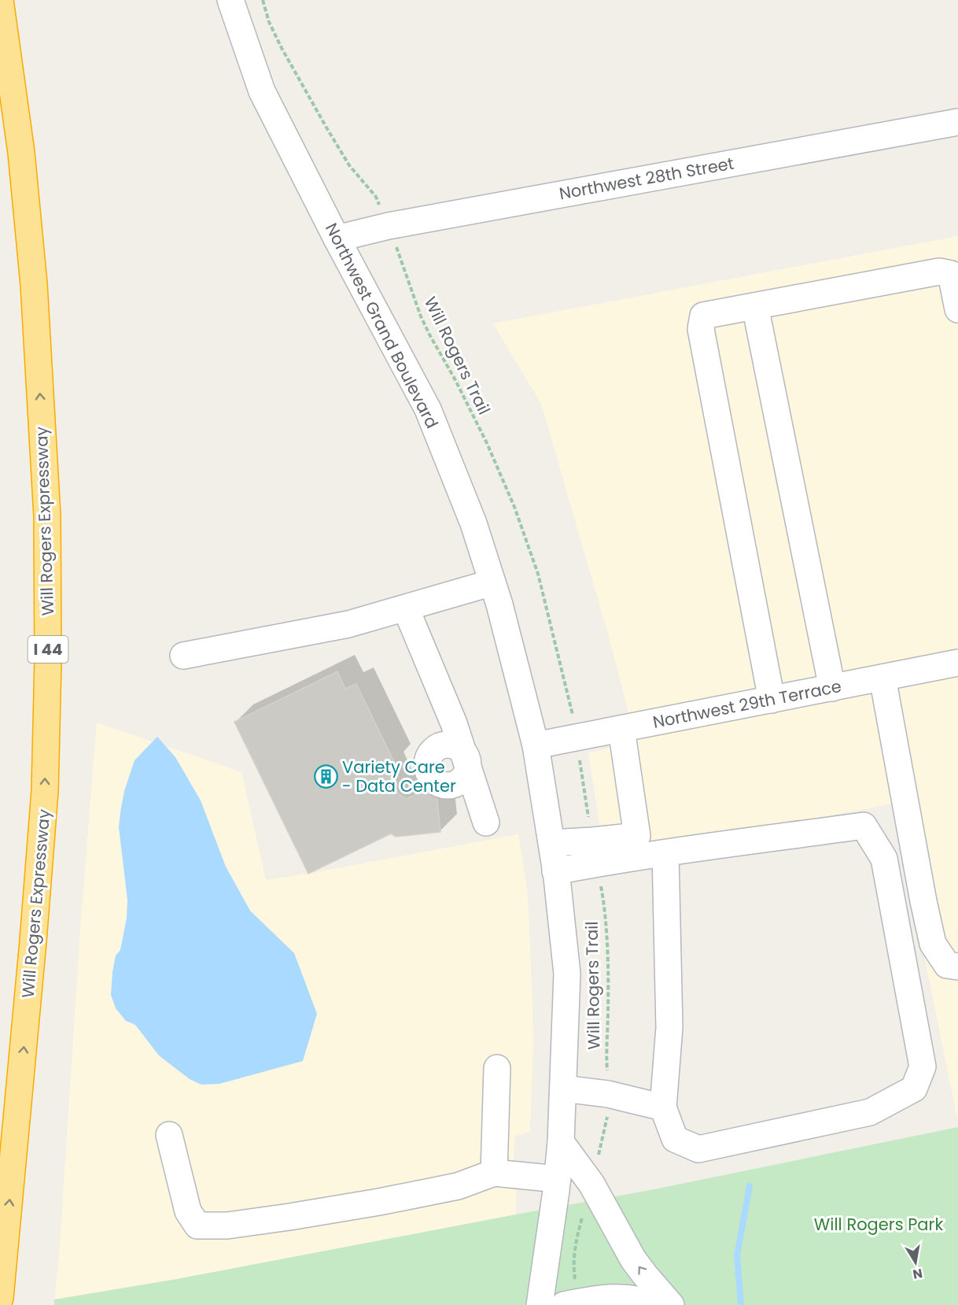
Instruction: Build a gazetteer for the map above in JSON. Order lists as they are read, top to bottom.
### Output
{
  "streets": {
    "highway": ["Will Rogers Expressway", "I 44"],
    "street": ["Northwest 28th Street", "Northwest Grand Boulevard", "Northwest 29th Terrace"],
    "path": ["Will Rogers Trail"]
  },
  "crossings": [
    ["Northwest 28th Street", "Northwest Grand Boulevard"],
    ["Northwest 28th Street", "Will Rogers Trail"],
    ["Northwest Grand Boulevard", "Northwest 29th Terrace"]
  ],
  "one_way": ["Will Rogers Expressway"],
  "parks": ["Will Rogers Park"],
  "places": {
    "building": ["Variety Care - Data Center"]
  },
  "north": "bottom"
}
